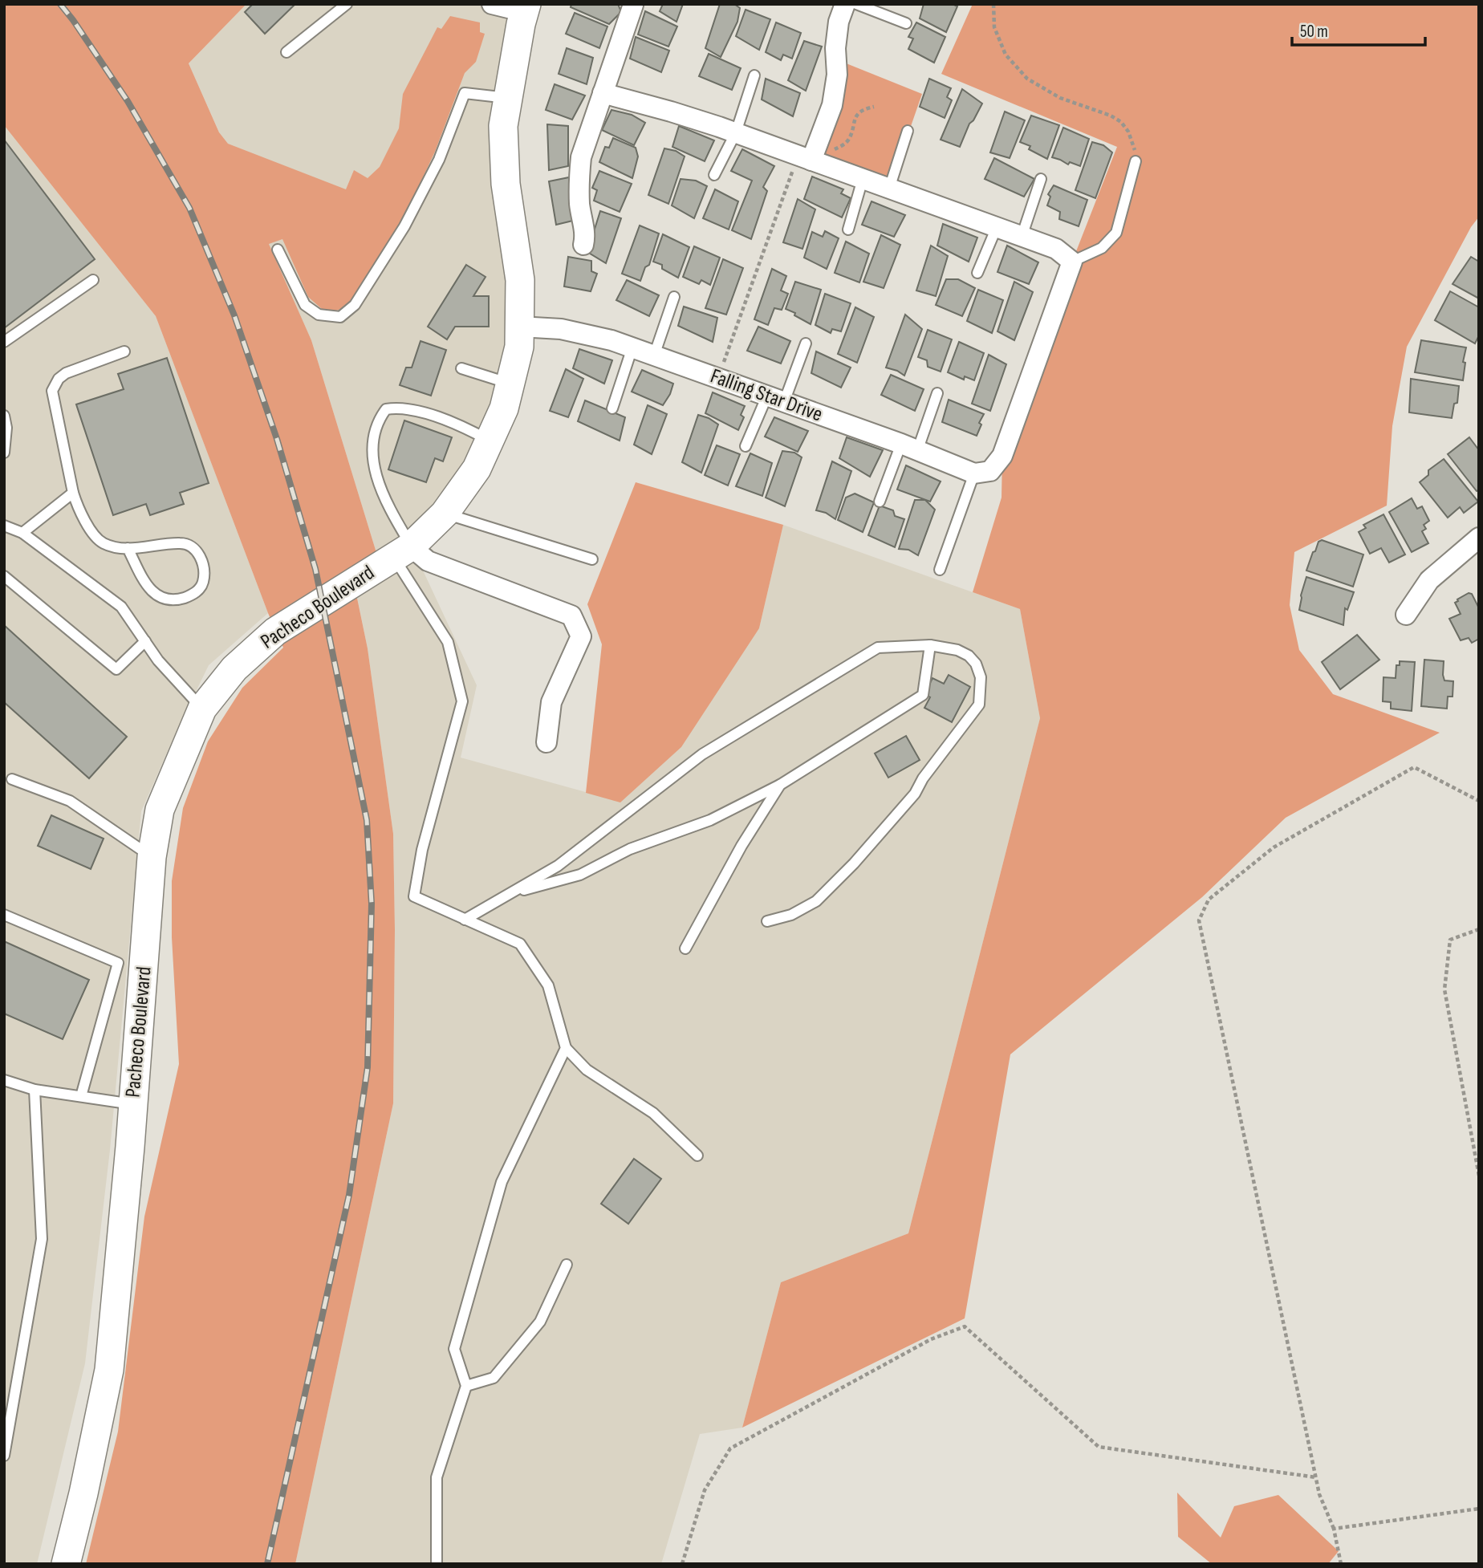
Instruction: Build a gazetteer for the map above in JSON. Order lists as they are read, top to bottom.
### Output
{
  "streets": {
    "main road": ["Pacheco Boulevard"],
    "street": ["Falling Star Drive"]
  },
  "crossings": [
    ["Falling Star Drive", "Pacheco Boulevard"]
  ],
  "scale_bar": "50 m"
}
